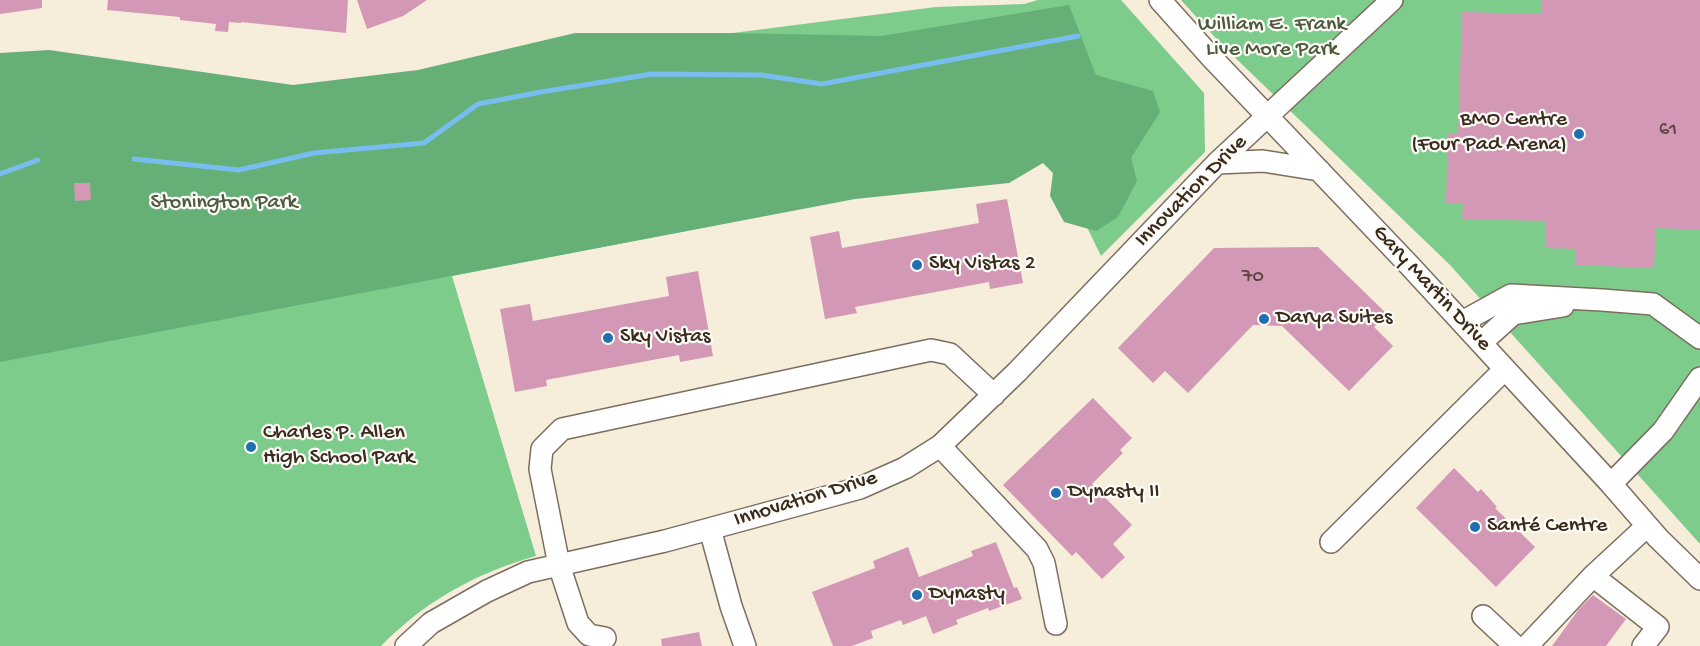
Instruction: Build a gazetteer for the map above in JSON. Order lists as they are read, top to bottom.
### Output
{
  "streets": {
    "street": ["Innovation Drive", "Gary Martin Drive"]
  },
  "crossings": [
    ["Innovation Drive", "Gary Martin Drive"]
  ],
  "parks": ["William E. Frank Live More Park", "Stonington Park"],
  "places": [
    "BMO Centre (Four Pad Arena)",
    "Sky Vistas 2",
    "Darya Suites",
    "Sky Vistas",
    "Charles P. Allen High School Park",
    "Dynasty II",
    "Santé Centre",
    "Dynasty"
  ],
  "house_numbers": ["61", "70"]
}
